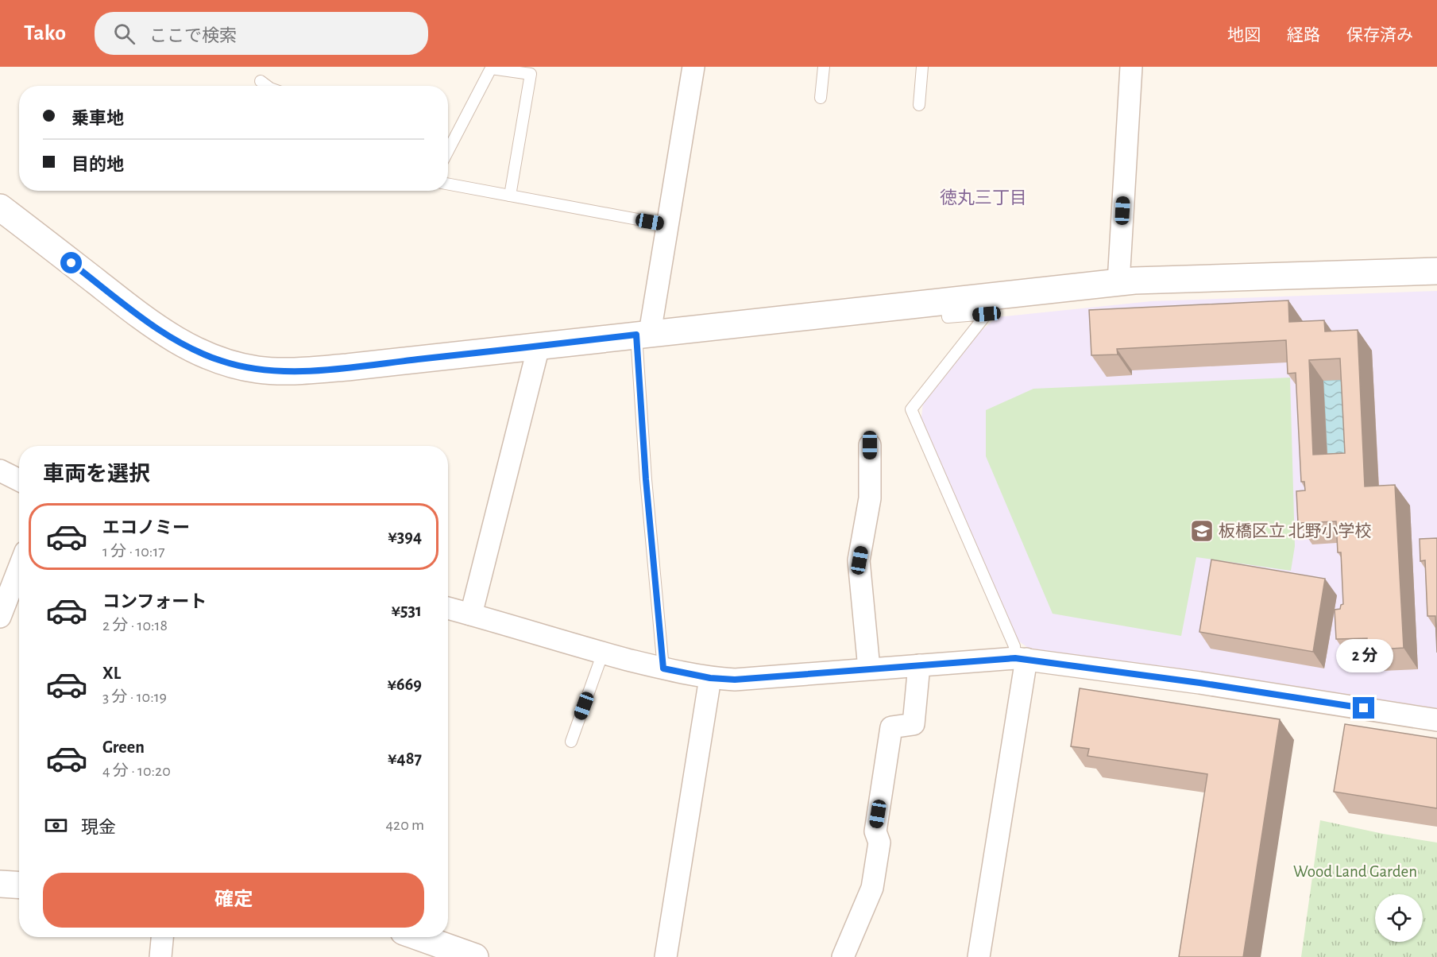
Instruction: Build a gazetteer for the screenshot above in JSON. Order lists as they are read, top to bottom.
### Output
{
  "districts": ["徳丸三丁目"],
  "parks": ["Wood Land Garden"],
  "places": {
    "school or university": ["板橋区立 北野小学校"]
  },
  "page": {
    "header": "Tako",
    "search": "ここで検索",
    "nav": ["地図", "経路", "保存済み"],
    "banner": ["乗車地", "目的地"],
    "heading": "車両を選択",
    "list": [
      {
        "name": "エコノミー",
        "note": "1 分 · 10:17",
        "value": "¥394"
      },
      {
        "name": "コンフォート",
        "note": "2 分 · 10:18",
        "value": "¥531"
      },
      {
        "name": "XL",
        "note": "3 分 · 10:19",
        "value": "¥669"
      },
      {
        "name": "Green",
        "note": "4 分 · 10:20",
        "value": "¥487"
      }
    ],
    "bubble": "2 分",
    "pay": ["現金", "420 m"],
    "buttons": "確定"
  }
}
